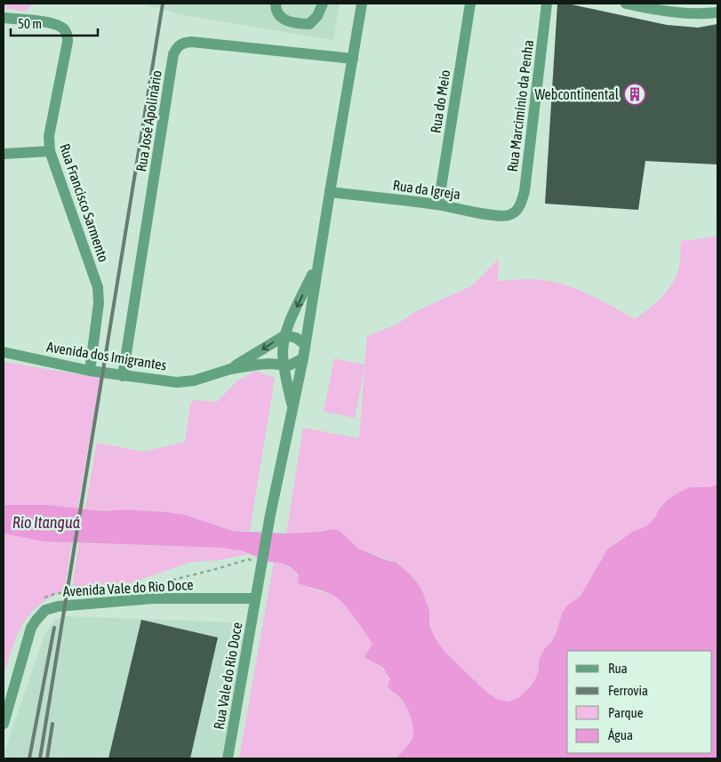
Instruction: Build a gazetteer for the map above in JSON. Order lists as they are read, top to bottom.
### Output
{
  "streets": {
    "street": [
      "Rua do Meio",
      "Rua Marcimínio da Penha",
      "Rua José Apolinário",
      "Rua da Igreja",
      "Rua Francisco Sarmento",
      "Avenida dos Imigrantes",
      "Avenida Vale do Rio Doce",
      "Rua Vale do Rio Doce"
    ]
  },
  "crossings": [
    ["Rua do Meio", "Rua da Igreja"],
    ["Rua Marcimínio da Penha", "Rua da Igreja"],
    ["Rua José Apolinário", "Avenida dos Imigrantes"],
    ["Rua José Apolinário", "Rua Vale do Rio Doce"],
    ["Rua da Igreja", "Rua Vale do Rio Doce"],
    ["Rua Francisco Sarmento", "Avenida dos Imigrantes"],
    ["Avenida dos Imigrantes", "Rua Vale do Rio Doce"],
    ["Avenida Vale do Rio Doce", "Rua Vale do Rio Doce"]
  ],
  "water": ["Rio Itanguá"],
  "places": {
    "building": ["Webcontinental"]
  },
  "legend": [
    "Rua",
    "Ferrovia",
    "Parque",
    "Água"
  ],
  "scale_bar": "50 m"
}
